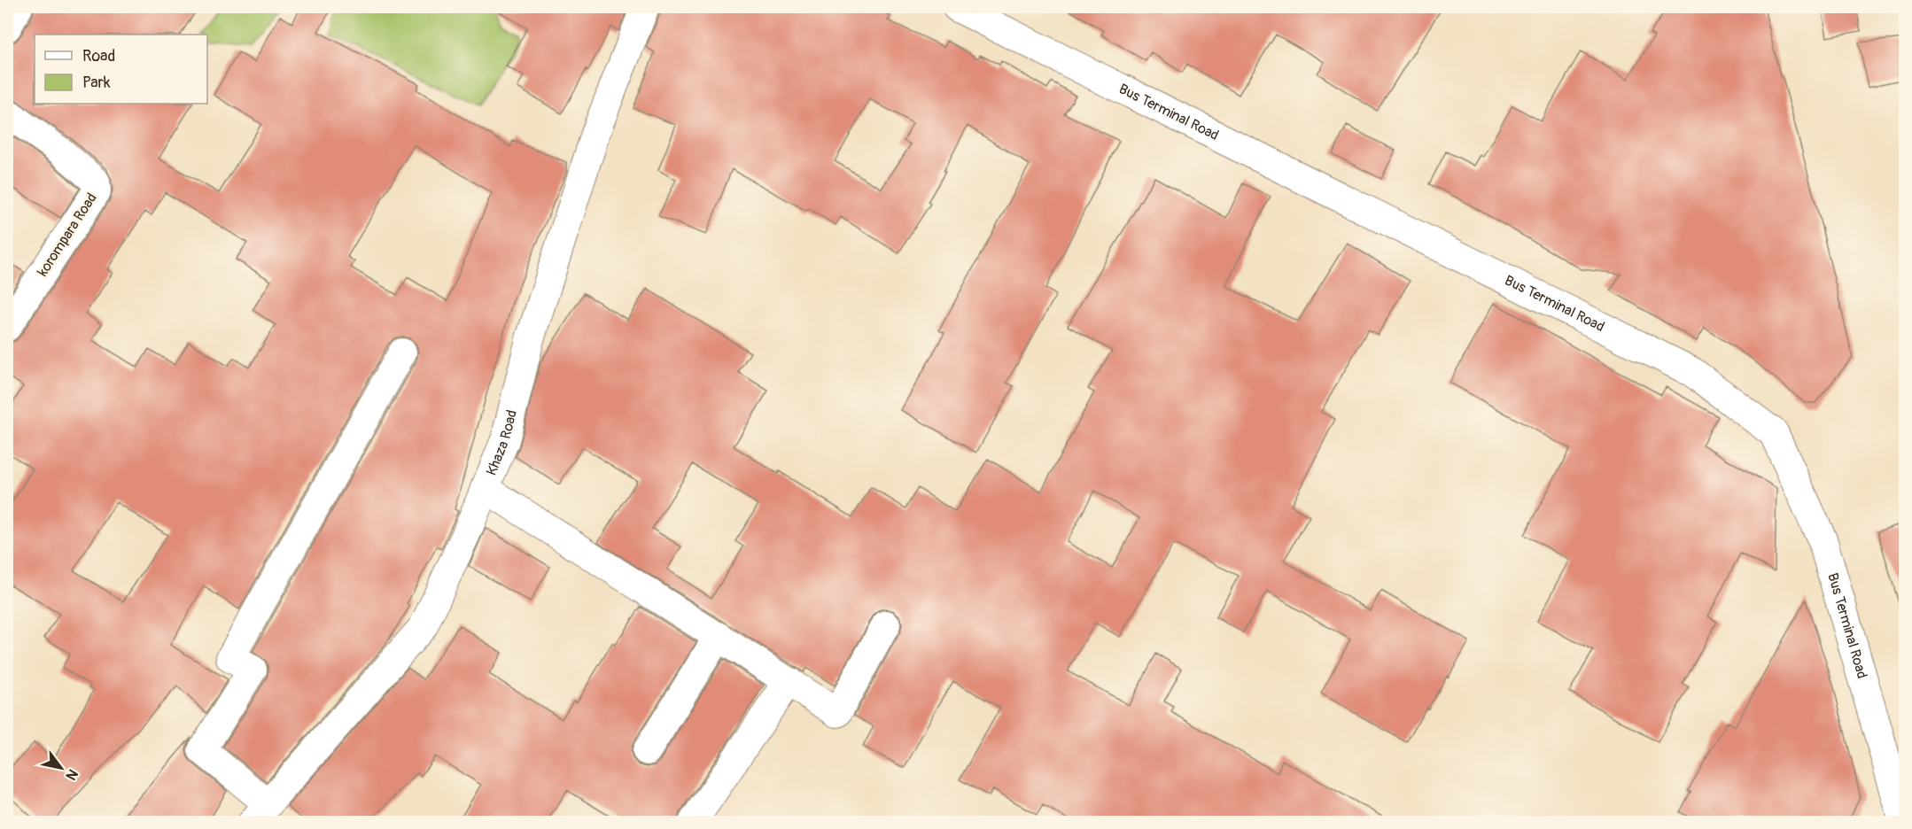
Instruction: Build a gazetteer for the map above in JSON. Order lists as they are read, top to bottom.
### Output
{
  "streets": {
    "main road": ["Bus Terminal Road"],
    "street": ["korompara Road", "Khaza Road"]
  },
  "legend": ["Road", "Park"],
  "north": "bottom right"
}
